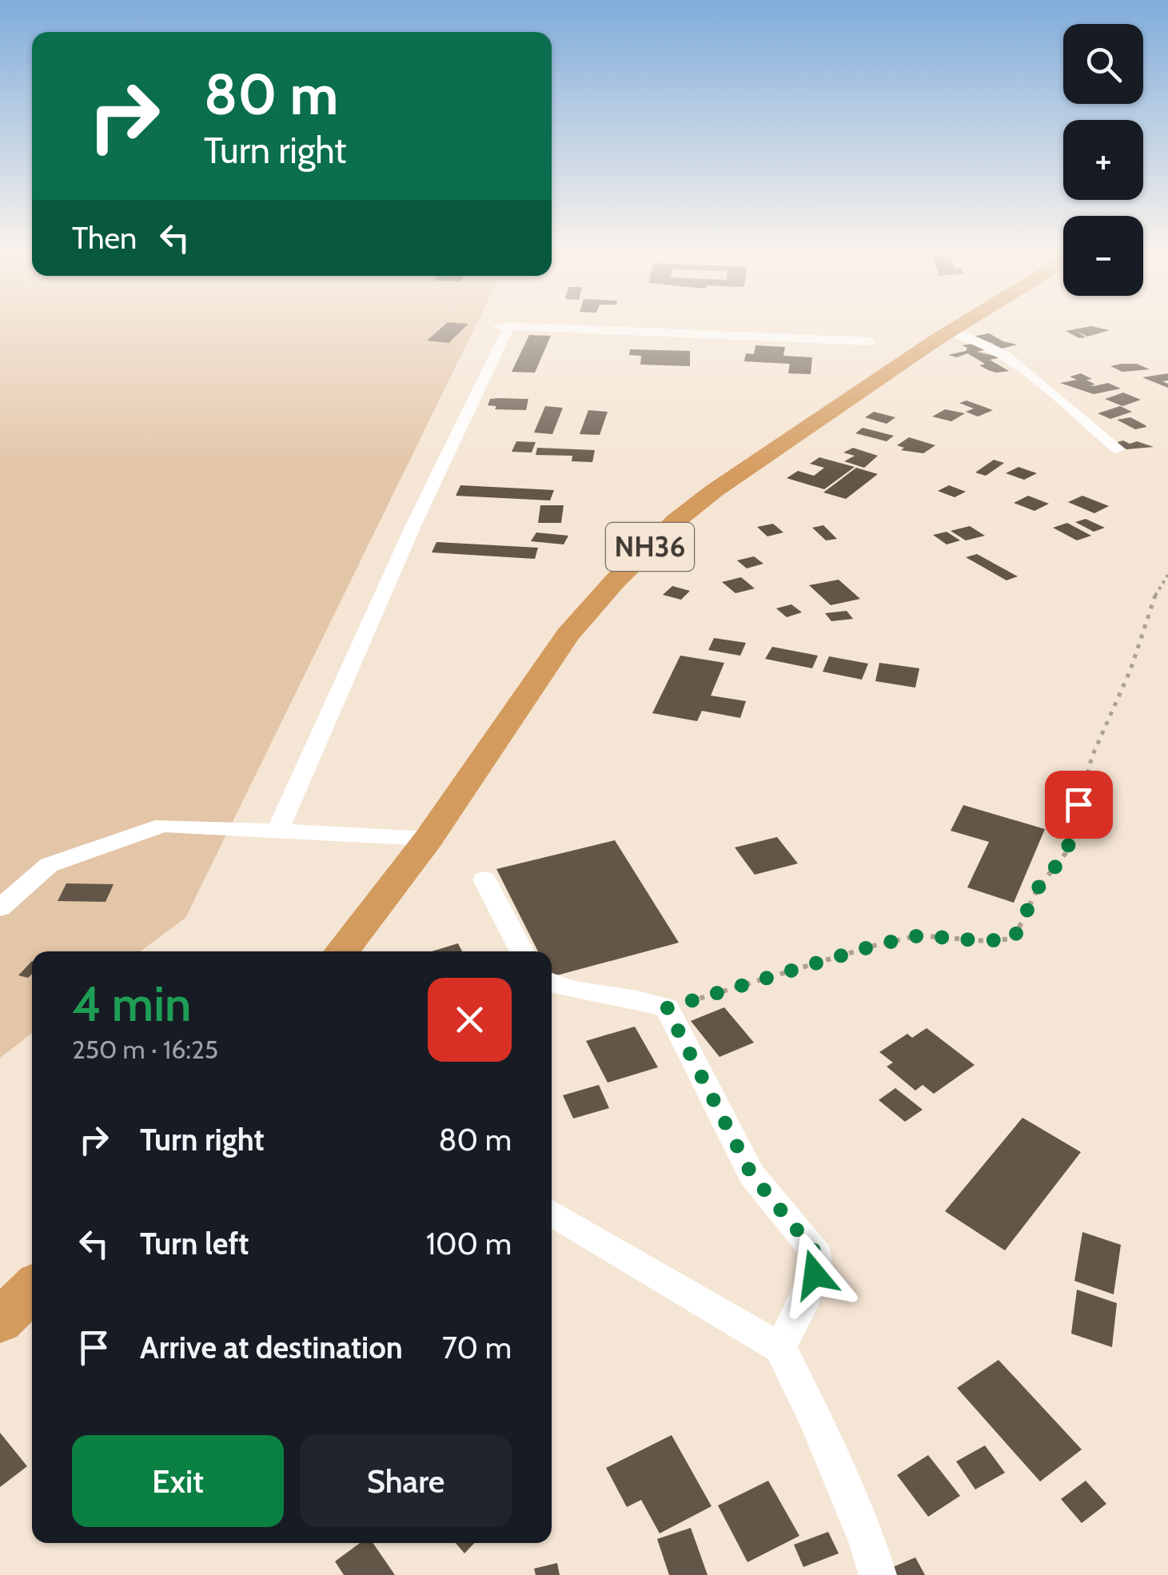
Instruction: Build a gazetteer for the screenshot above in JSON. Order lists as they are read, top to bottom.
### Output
{
  "streets": {
    "highway": ["NH36"]
  },
  "page": {
    "map_buttons": ["+", "−"],
    "turn": ["80 m", "Turn right"],
    "then": "Then",
    "heading": ["4 min", "250 m · 16:25"],
    "list": [
      {
        "name": "Turn right",
        "value": "80 m"
      },
      {
        "name": "Turn left",
        "value": "100 m"
      },
      {
        "name": "Arrive at destination",
        "value": "70 m"
      }
    ],
    "buttons": ["Exit", "Share"]
  }
}
